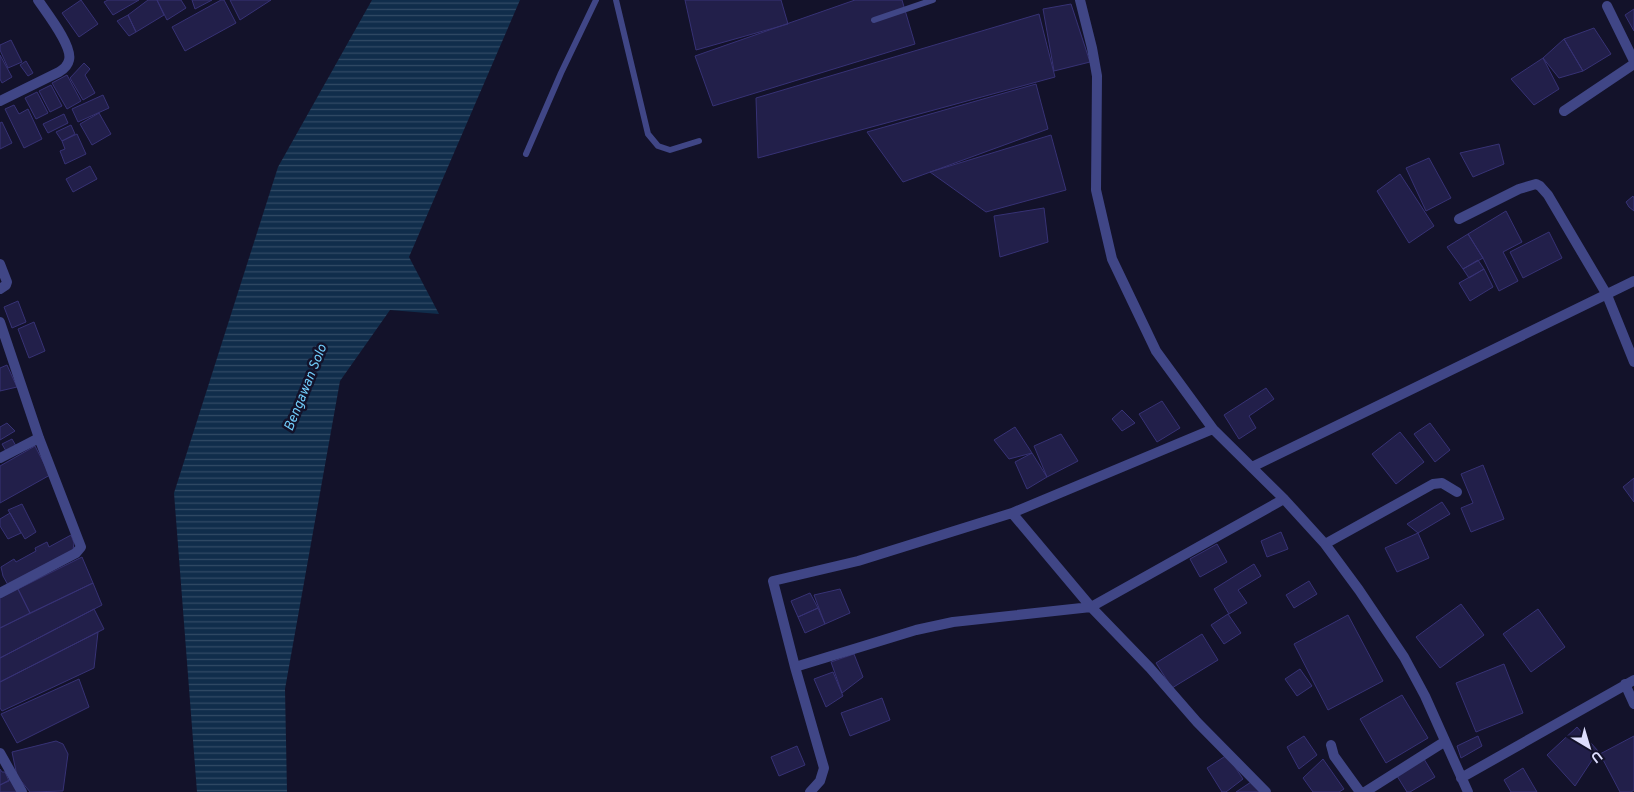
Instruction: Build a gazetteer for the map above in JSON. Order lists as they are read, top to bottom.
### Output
{
  "water": ["Bengawan Solo"],
  "north": "bottom right"
}
